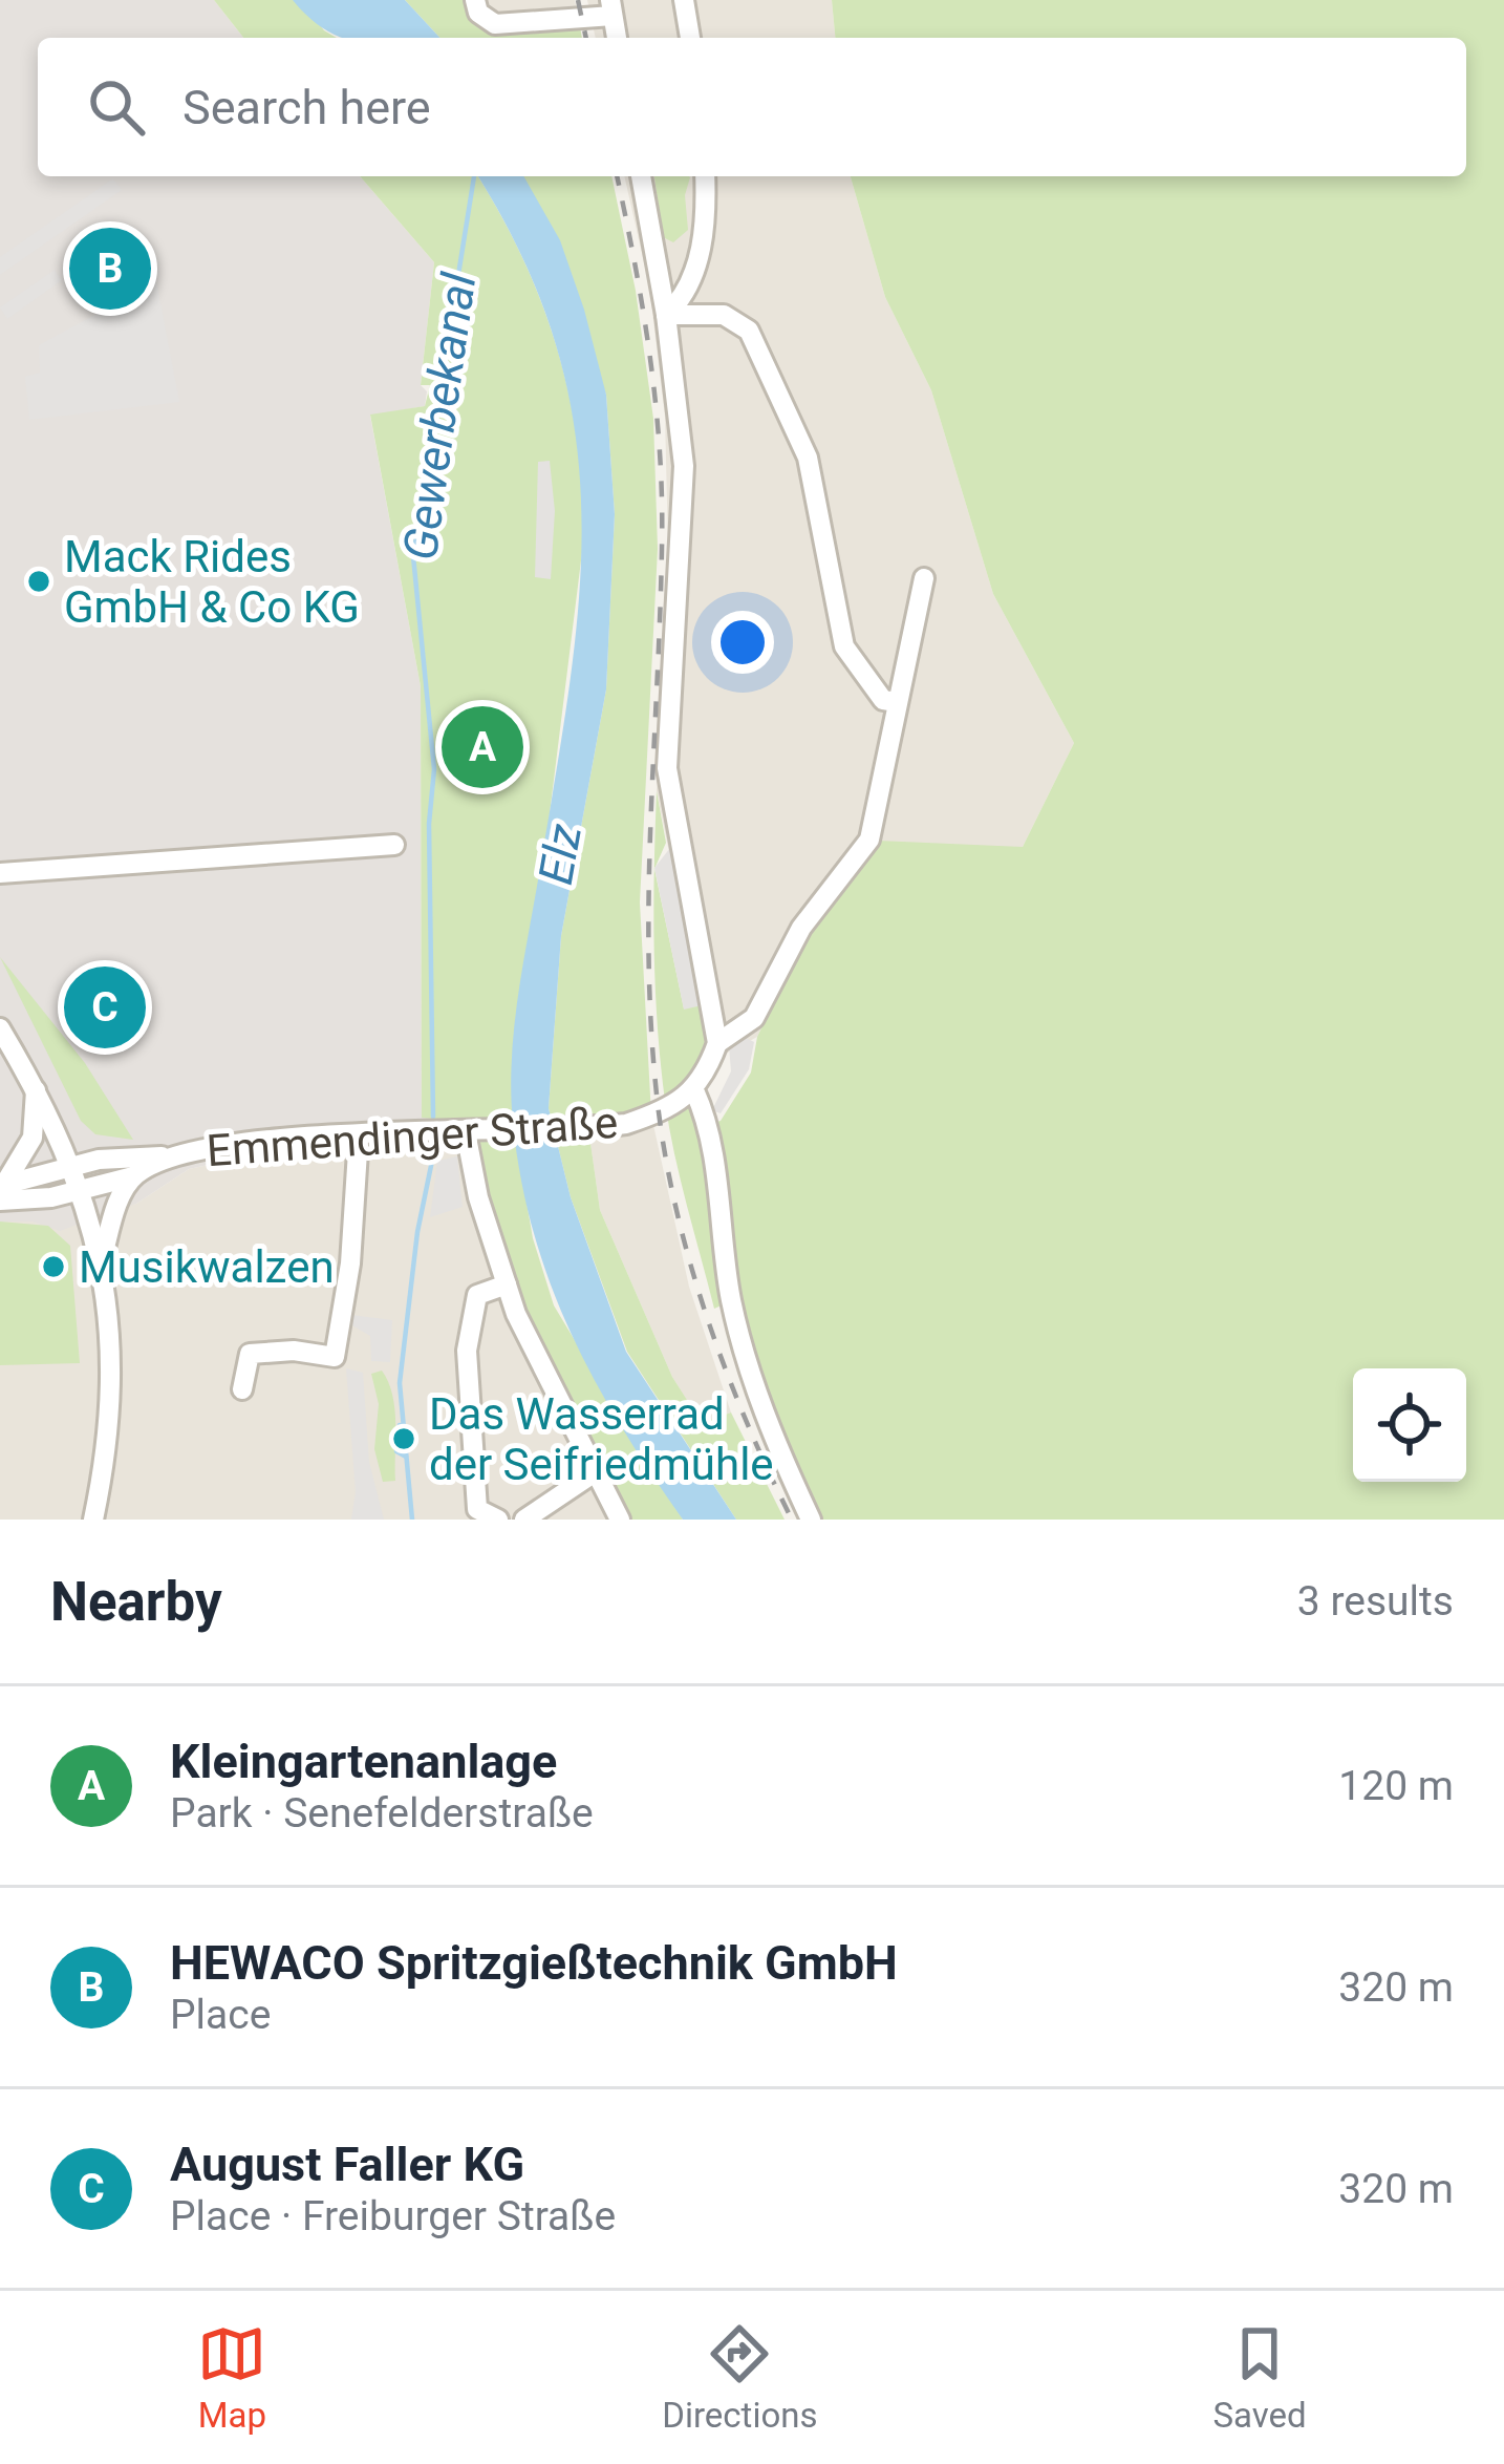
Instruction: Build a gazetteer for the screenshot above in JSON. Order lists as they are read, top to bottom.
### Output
{
  "streets": {
    "street": ["Emmendinger Straße"]
  },
  "water": ["Gewerbekanal", "Elz"],
  "places": ["Mack Rides GmbH & Co KG", "Musikwalzen", "Das Wasserrad der Seifriedmühle"],
  "page": {
    "search": "Search here",
    "pins": ["B", "A", "C"],
    "heading": ["Nearby", "3 results"],
    "list": [
      {
        "mark": "A",
        "name": "Kleingartenanlage",
        "note": "Park · Senefelderstraße",
        "value": "120 m"
      },
      {
        "mark": "B",
        "name": "HEWACO Spritzgießtechnik GmbH",
        "note": "Place",
        "value": "320 m"
      },
      {
        "mark": "C",
        "name": "August Faller KG",
        "note": "Place · Freiburger Straße",
        "value": "320 m"
      }
    ],
    "nav": ["Map", "Directions", "Saved"]
  }
}
